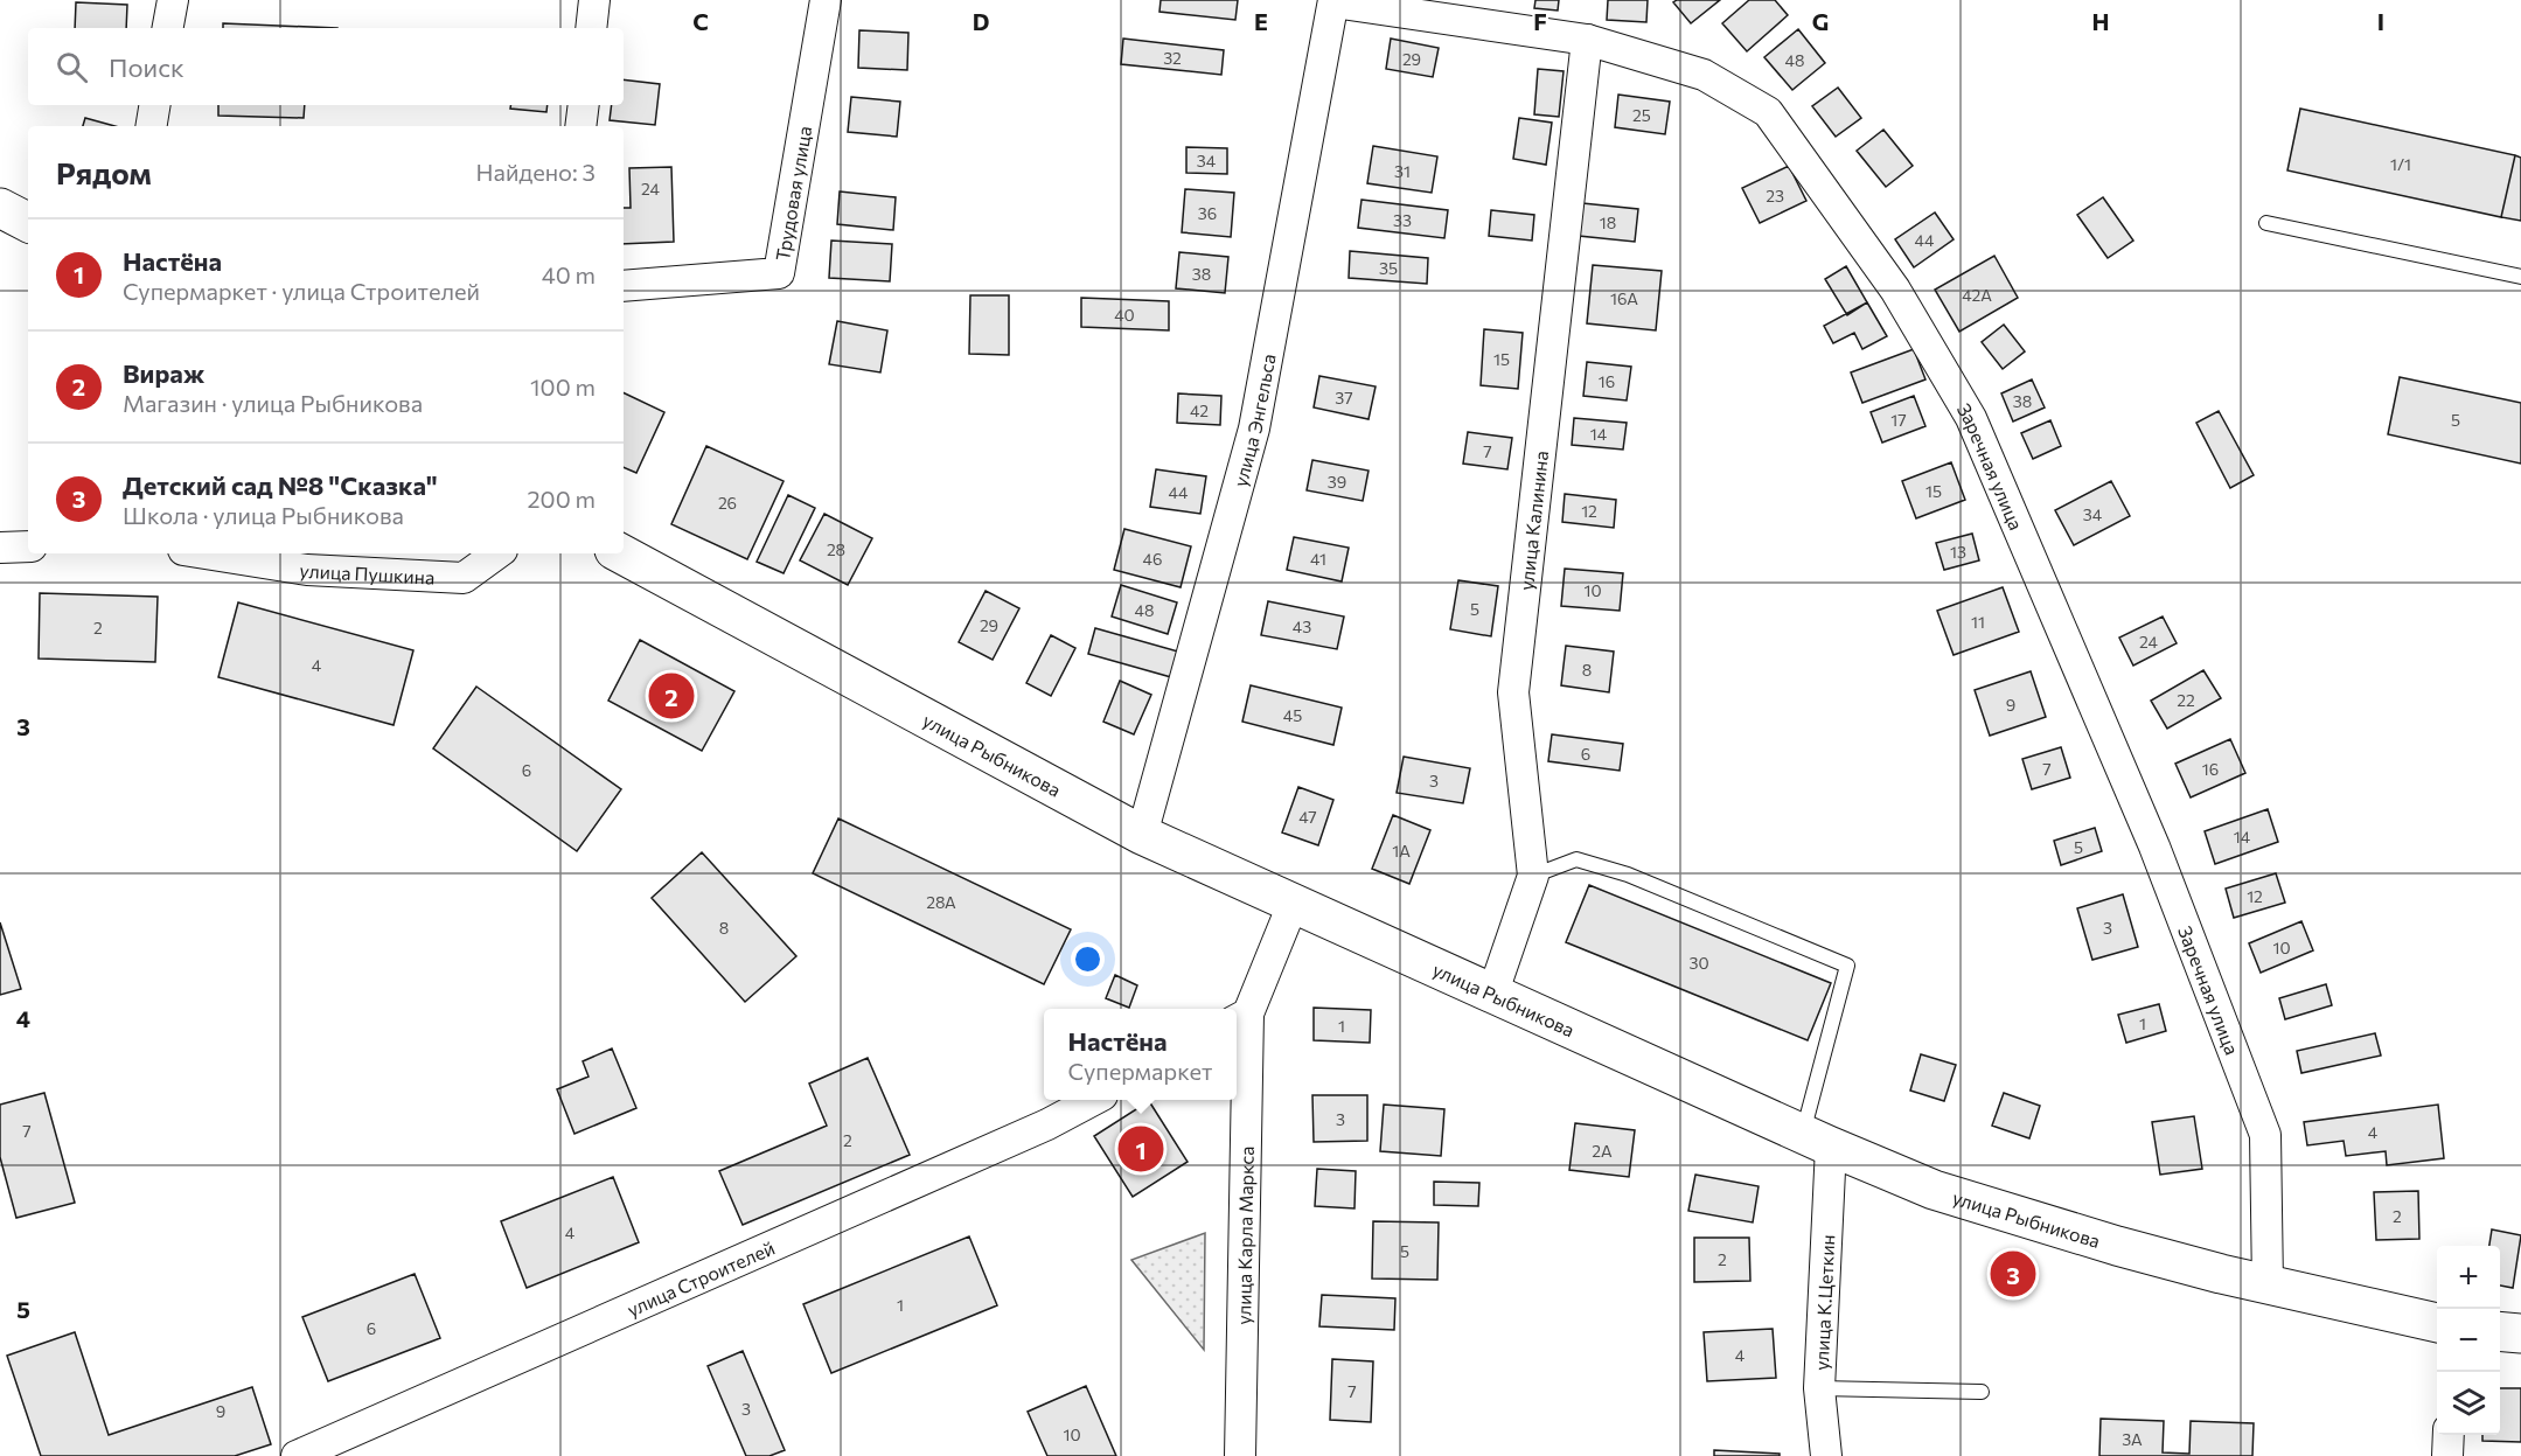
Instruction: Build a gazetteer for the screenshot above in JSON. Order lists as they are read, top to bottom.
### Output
{
  "streets": {
    "street": [
      "Трудовая улица",
      "улица Энгельса",
      "Заречная улица",
      "улица Калинина",
      "улица Пушкина",
      "улица Рыбникова",
      "улица Карла Маркса",
      "улица Строителей",
      "улица К.Цеткин"
    ]
  },
  "crossings": [
    ["улица Энгельса", "Заречная улица"],
    ["улица Энгельса", "улица Рыбникова"],
    ["Заречная улица", "улица Калинина"],
    ["Заречная улица", "улица Рыбникова"],
    ["улица Калинина", "улица Рыбникова"],
    ["улица Рыбникова", "улица К.Цеткин"]
  ],
  "house_numbers": [
    "32",
    "29",
    "48",
    "25",
    "34",
    "1/1",
    "31",
    "24",
    "23",
    "36",
    "33",
    "18",
    "44",
    "35",
    "38",
    "42А",
    "16А",
    "40",
    "15",
    "16",
    "37",
    "38",
    "42",
    "17",
    "5",
    "14",
    "7",
    "39",
    "15",
    "44",
    "26",
    "12",
    "34",
    "28",
    "13",
    "46",
    "41",
    "10",
    "5",
    "48",
    "11",
    "29",
    "43",
    "2",
    "24",
    "4",
    "8",
    "22",
    "9",
    "45",
    "6",
    "7",
    "16",
    "6",
    "3",
    "47",
    "14",
    "5",
    "1А",
    "12",
    "28А",
    "8",
    "3",
    "10",
    "30",
    "1",
    "1",
    "3",
    "7",
    "4",
    "2",
    "2А",
    "2",
    "4",
    "5",
    "2",
    "1",
    "6",
    "4",
    "7",
    "3",
    "9",
    "10",
    "3А"
  ],
  "page": {
    "search": "Поиск",
    "heading": ["Рядом", "Найдено: 3"],
    "list": [
      {
        "mark": "1",
        "name": "Настёна",
        "note": "Супермаркет · улица Строителей",
        "value": "40 m"
      },
      {
        "mark": "2",
        "name": "Вираж",
        "note": "Магазин · улица Рыбникова",
        "value": "100 m"
      },
      {
        "mark": "3",
        "name": "Детский сад №8 \"Сказка\"",
        "note": "Школа · улица Рыбникова",
        "value": "200 m"
      }
    ],
    "pins": ["2", "1", "3"],
    "popup": ["Настёна", "Супермаркет"],
    "map_buttons": ["+", "−"]
  },
  "grid": {
    "columns": [
      "C",
      "D",
      "E",
      "F",
      "G",
      "H",
      "I"
    ],
    "rows": ["3", "4", "5"]
  }
}
